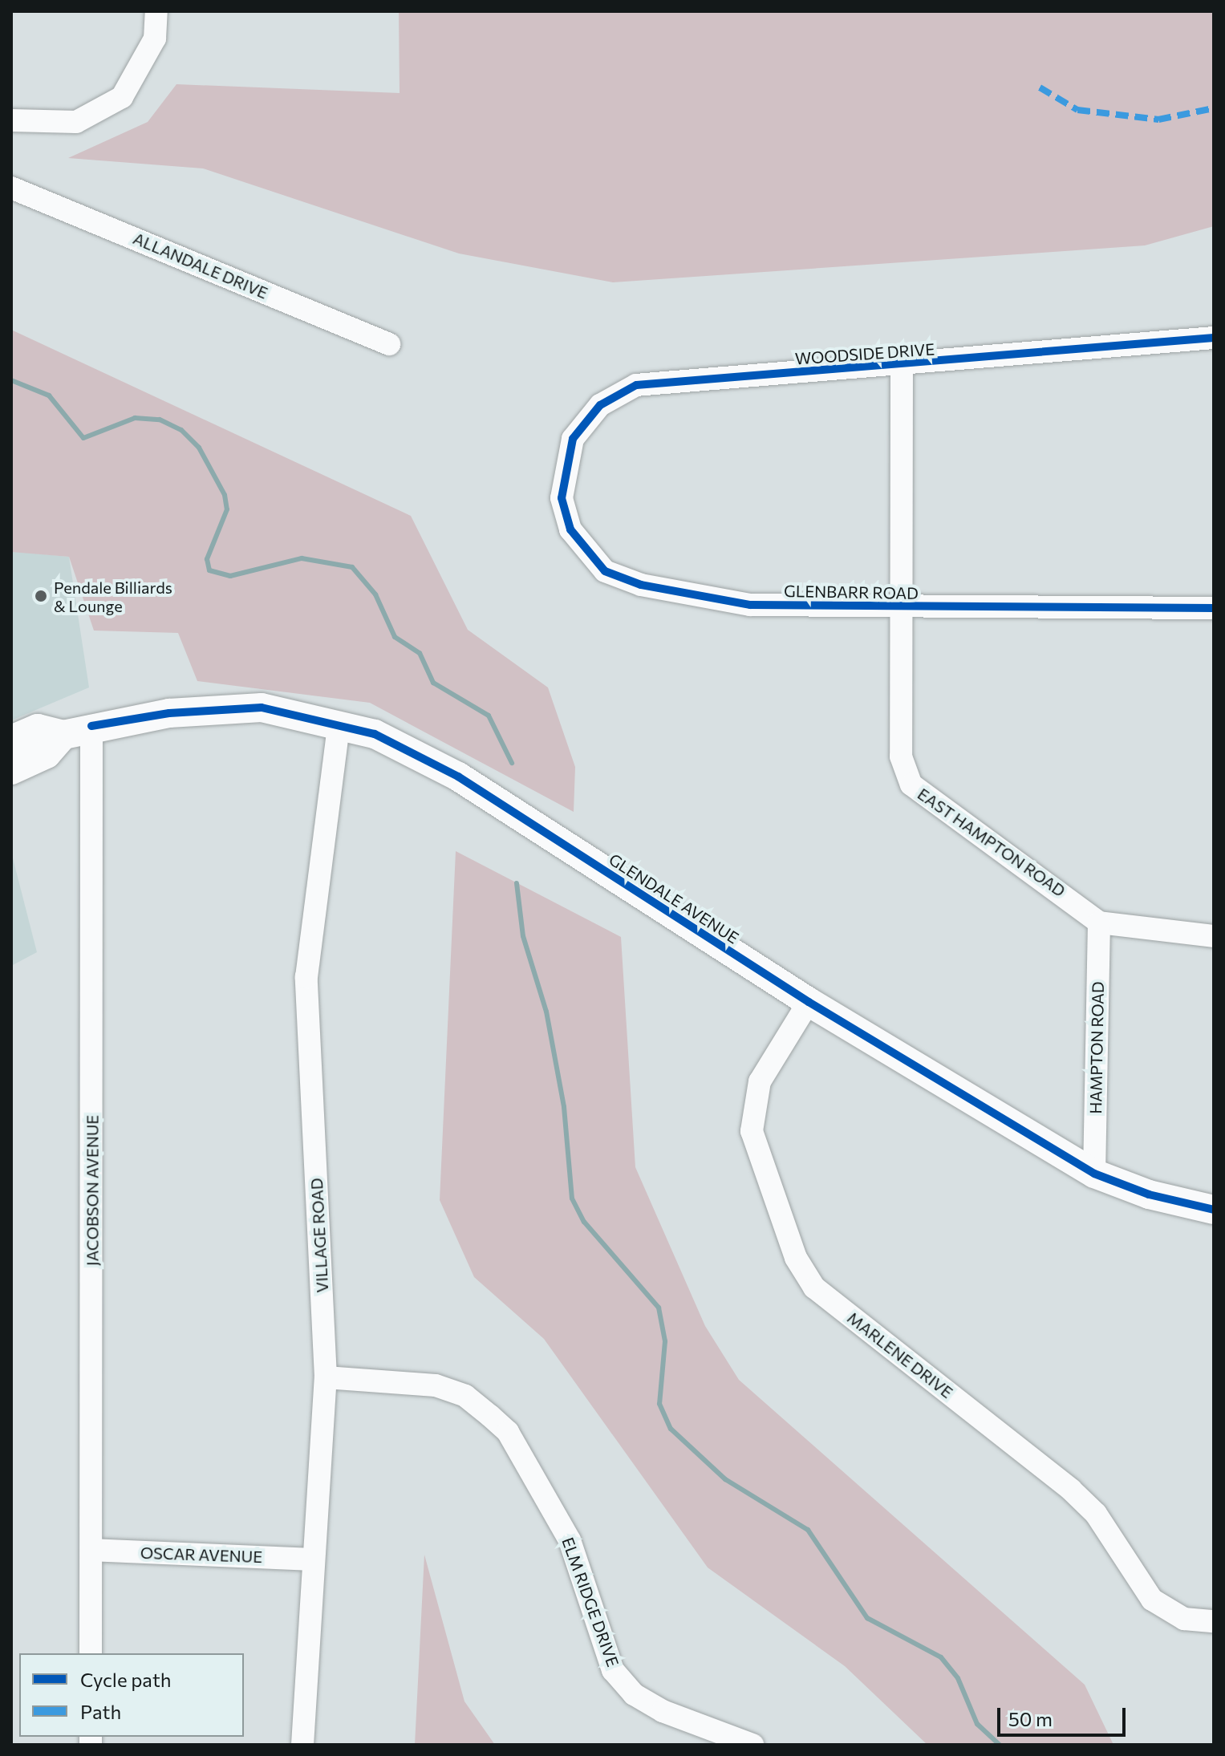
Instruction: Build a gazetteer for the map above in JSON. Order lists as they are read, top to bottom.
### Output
{
  "streets": {
    "main road": ["GLENDALE AVENUE"],
    "street": [
      "ALLANDALE DRIVE",
      "WOODSIDE DRIVE",
      "GLENBARR ROAD",
      "EAST HAMPTON ROAD",
      "HAMPTON ROAD",
      "JACOBSON AVENUE",
      "VILLAGE ROAD",
      "MARLENE DRIVE",
      "OSCAR AVENUE",
      "ELM RIDGE DRIVE"
    ]
  },
  "crossings": [
    ["WOODSIDE DRIVE", "GLENBARR ROAD"],
    ["WOODSIDE DRIVE", "EAST HAMPTON ROAD"],
    ["GLENBARR ROAD", "EAST HAMPTON ROAD"],
    ["EAST HAMPTON ROAD", "HAMPTON ROAD"],
    ["GLENDALE AVENUE", "HAMPTON ROAD"],
    ["GLENDALE AVENUE", "JACOBSON AVENUE"],
    ["GLENDALE AVENUE", "VILLAGE ROAD"],
    ["GLENDALE AVENUE", "MARLENE DRIVE"],
    ["JACOBSON AVENUE", "OSCAR AVENUE"],
    ["VILLAGE ROAD", "OSCAR AVENUE"],
    ["VILLAGE ROAD", "ELM RIDGE DRIVE"]
  ],
  "places": ["Pendale Billiards & Lounge"],
  "legend": ["Cycle path", "Path"],
  "scale_bar": "50 m"
}
